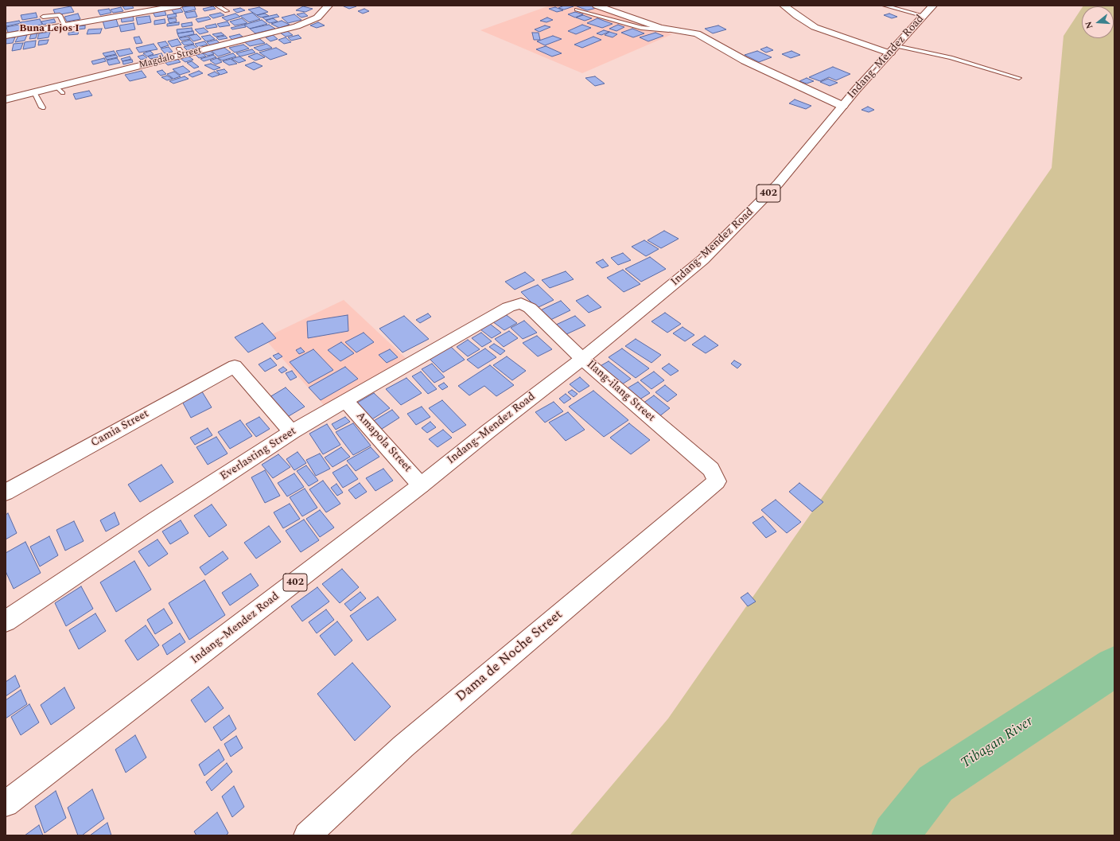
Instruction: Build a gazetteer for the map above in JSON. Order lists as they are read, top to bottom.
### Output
{
  "streets": {
    "street": [
      "Indang–Mendez Road",
      "Magdalo Street",
      "402",
      "Ilang-ilang Street",
      "Camia Street",
      "Amapola Street",
      "Everlasting Street",
      "Dama de Noche Street"
    ]
  },
  "crossings": [
    ["Indang–Mendez Road", "Ilang-ilang Street"],
    ["Indang–Mendez Road", "Amapola Street"],
    ["Ilang-ilang Street", "Everlasting Street"],
    ["Ilang-ilang Street", "Dama de Noche Street"],
    ["Camia Street", "Everlasting Street"],
    ["Amapola Street", "Everlasting Street"]
  ],
  "districts": ["Buna Lejos I"],
  "water": ["Tibagan River"],
  "north": "left"
}
